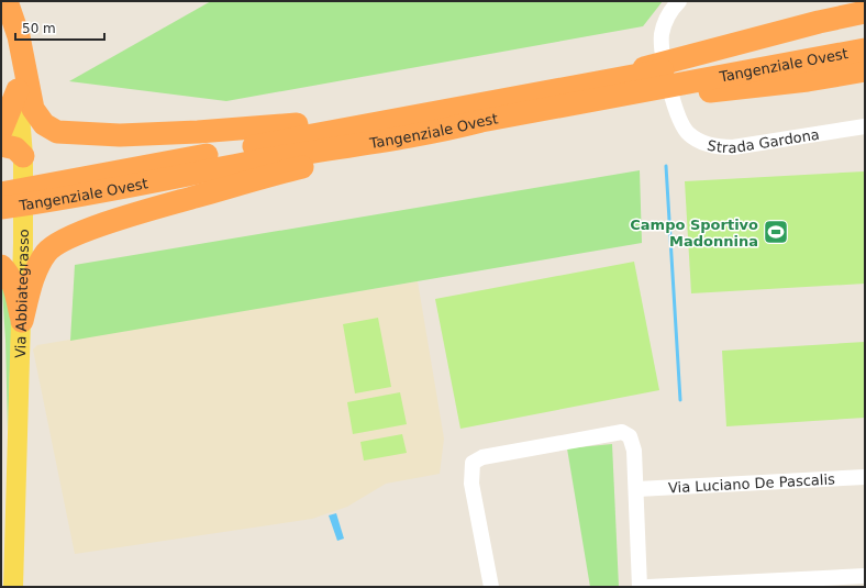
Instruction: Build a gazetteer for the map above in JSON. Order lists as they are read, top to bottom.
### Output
{
  "streets": {
    "highway": ["Tangenziale Ovest"],
    "main road": ["Via Abbiategrasso"],
    "street": ["Strada Gardona", "Via Luciano De Pascalis"]
  },
  "places": {
    "sports": ["Campo Sportivo Madonnina"]
  },
  "scale_bar": "50 m"
}
